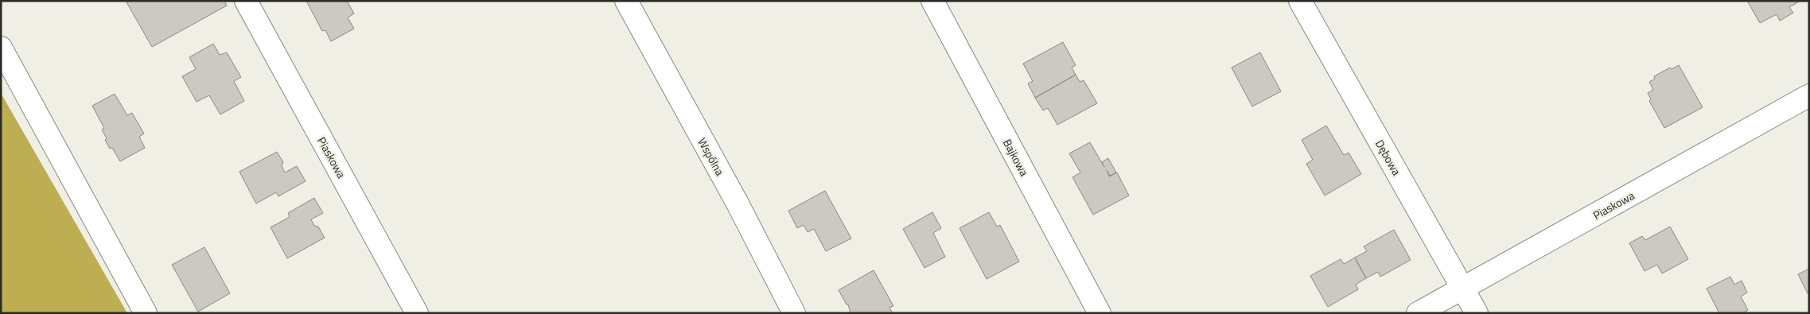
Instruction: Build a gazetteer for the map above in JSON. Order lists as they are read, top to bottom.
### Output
{
  "streets": {
    "street": [
      "Wspólna",
      "Piaskowa",
      "Bajkowa",
      "Dębowa"
    ]
  },
  "crossings": [
    ["Piaskowa", "Dębowa"]
  ]
}
